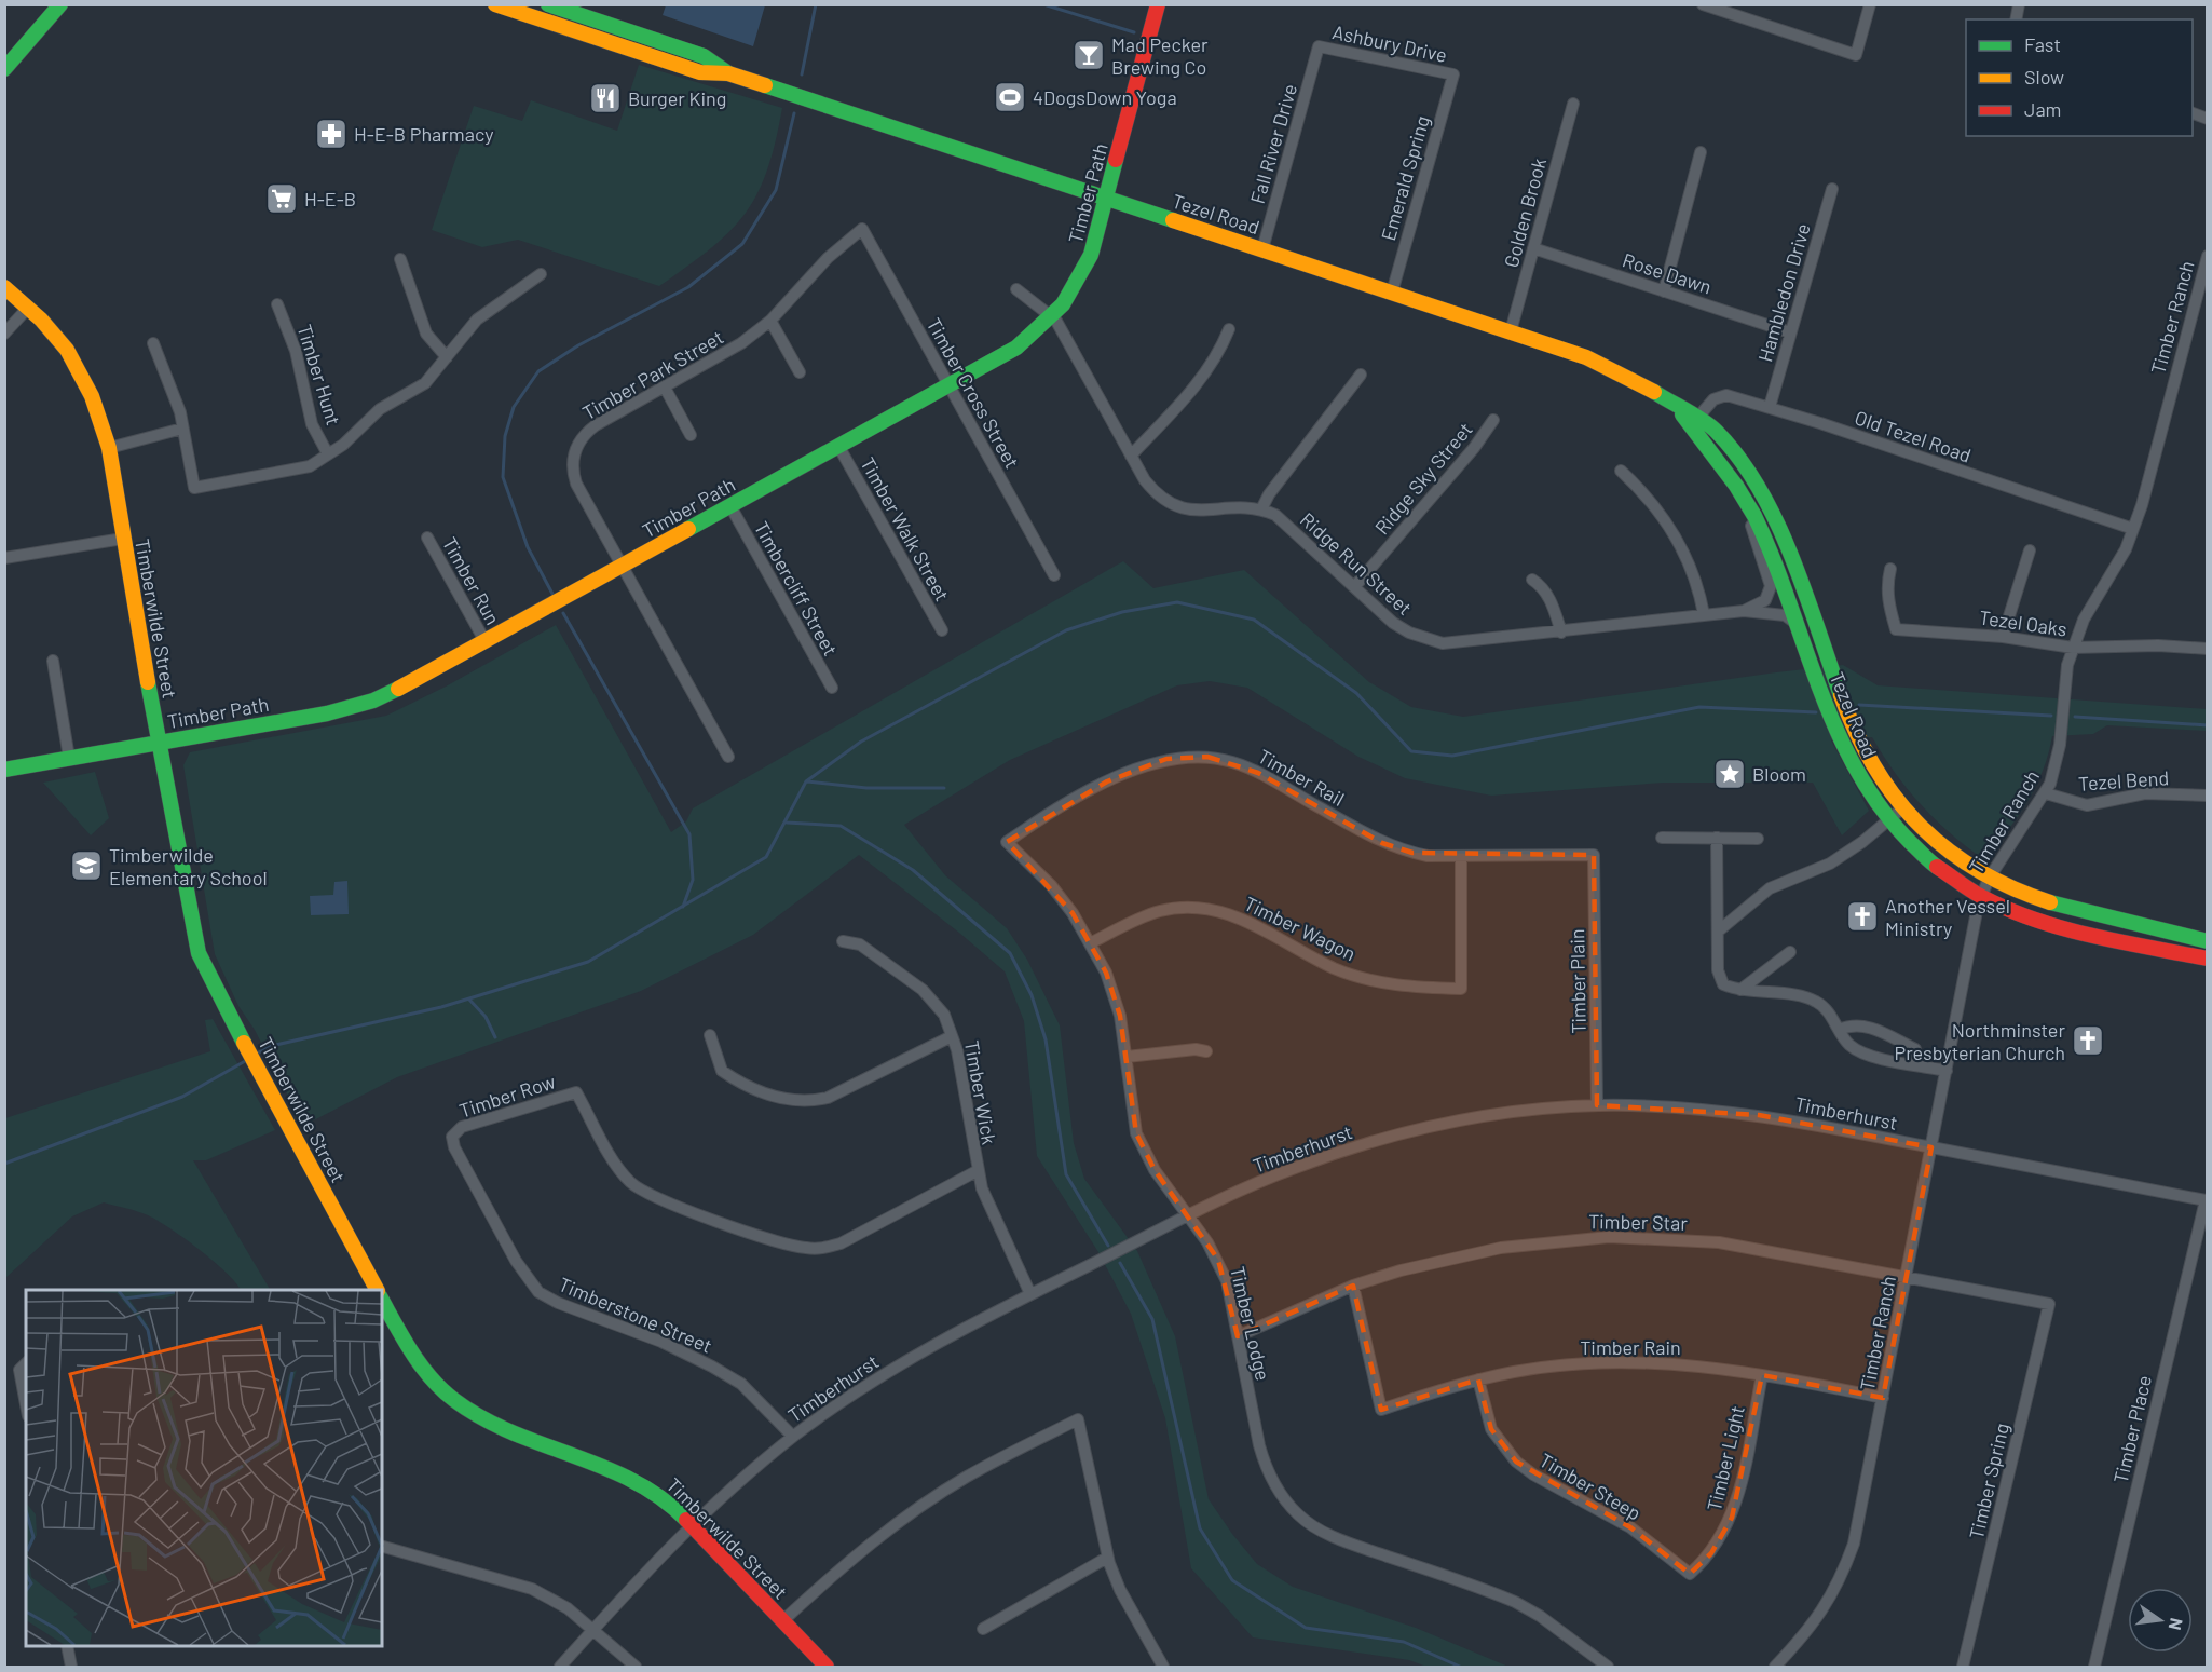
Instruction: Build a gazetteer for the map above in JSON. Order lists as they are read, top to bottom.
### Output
{
  "streets": {
    "street": [
      "Ashbury Drive",
      "Fall River Drive",
      "Emerald Spring",
      "Timber Path",
      "Golden Brook",
      "Tezel Road",
      "Rose Dawn",
      "Hambledon Drive",
      "Timber Ranch",
      "Timber Hunt",
      "Timber Park Street",
      "Timber Cross Street",
      "Old Tezel Road",
      "Ridge Sky Street",
      "Timber Walk Street",
      "Ridge Run Street",
      "Timber Run",
      "Timbercliff Street",
      "Timberwilde Street",
      "Tezel Oaks",
      "Timber Rail",
      "Tezel Bend",
      "Timber Wagon",
      "Timber Plain",
      "Timber Wick",
      "Timber Row",
      "Timberhurst",
      "Timber Star",
      "Timberstone Street",
      "Timber Lodge",
      "Timber Rain",
      "Timber Place",
      "Timber Light",
      "Timber Spring",
      "Timber Steep"
    ]
  },
  "crossings": [
    ["Ashbury Drive", "Fall River Drive"],
    ["Ashbury Drive", "Emerald Spring"],
    ["Fall River Drive", "Tezel Road"],
    ["Emerald Spring", "Tezel Road"],
    ["Timber Path", "Tezel Road"],
    ["Timber Path", "Timber Park Street"],
    ["Timber Path", "Timber Cross Street"],
    ["Timber Path", "Timber Walk Street"],
    ["Timber Path", "Timber Run"],
    ["Timber Path", "Timbercliff Street"],
    ["Timber Path", "Timberwilde Street"],
    ["Golden Brook", "Tezel Road"],
    ["Golden Brook", "Rose Dawn"],
    ["Tezel Road", "Timber Ranch"],
    ["Tezel Road", "Old Tezel Road"],
    ["Tezel Road", "Ridge Run Street"],
    ["Rose Dawn", "Hambledon Drive"],
    ["Hambledon Drive", "Old Tezel Road"],
    ["Timber Ranch", "Old Tezel Road"],
    ["Timber Ranch", "Tezel Oaks"],
    ["Timber Ranch", "Tezel Bend"],
    ["Timber Ranch", "Timberhurst"],
    ["Timber Ranch", "Timber Star"],
    ["Timber Ranch", "Timber Rain"],
    ["Timber Park Street", "Timber Cross Street"],
    ["Ridge Sky Street", "Ridge Run Street"],
    ["Timberwilde Street", "Timberhurst"],
    ["Timber Rail", "Timber Wagon"],
    ["Timber Rail", "Timber Plain"],
    ["Timber Rail", "Timber Lodge"],
    ["Timber Wagon", "Timber Lodge"],
    ["Timber Plain", "Timberhurst"],
    ["Timber Wick", "Timber Row"],
    ["Timber Wick", "Timberhurst"],
    ["Timber Row", "Timberstone Street"],
    ["Timberhurst", "Timberstone Street"],
    ["Timberhurst", "Timber Lodge"],
    ["Timberhurst", "Timber Place"],
    ["Timber Star", "Timber Lodge"],
    ["Timber Star", "Timber Rain"],
    ["Timber Star", "Timber Spring"],
    ["Timber Rain", "Timber Light"],
    ["Timber Rain", "Timber Steep"],
    ["Timber Light", "Timber Steep"]
  ],
  "places": {
    "bar": ["Mad Pecker Brewing Co"],
    "sports": ["4DogsDown Yoga"],
    "restaurant": ["Burger King"],
    "pharmacy": ["H-E-B Pharmacy"],
    "supermarket": ["H-E-B"],
    "place": ["Bloom"],
    "school or university": ["Timberwilde Elementary School"],
    "church": ["Another Vessel Ministry", "Northminster Presbyterian Church"]
  },
  "legend": ["Fast", "Slow", "Jam"],
  "north": "right"
}
